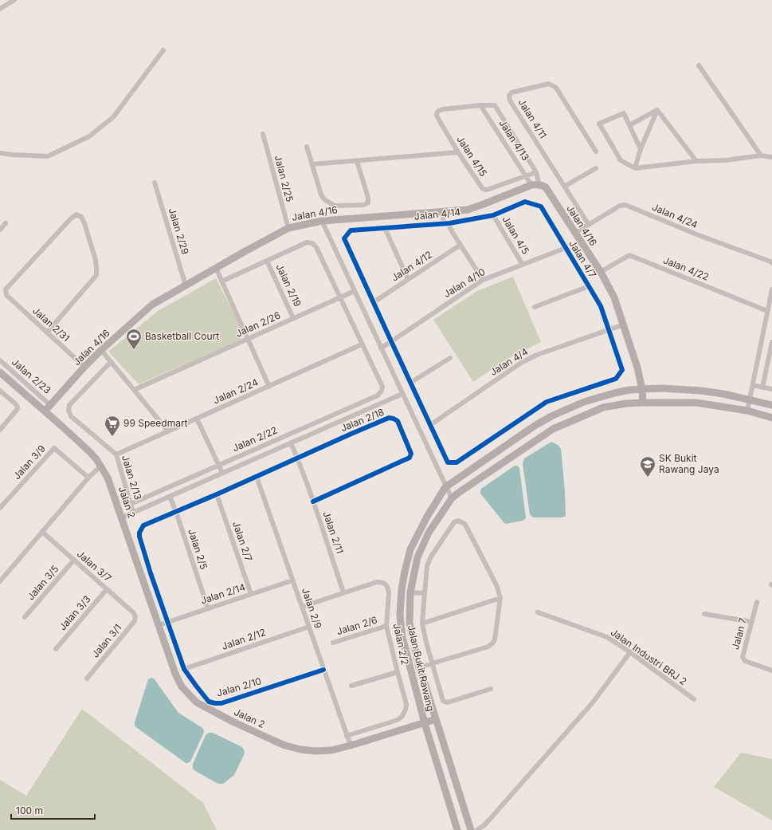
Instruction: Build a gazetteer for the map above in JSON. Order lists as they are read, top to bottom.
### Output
{
  "streets": {
    "street": [
      "Jalan 4/11",
      "Jalan 4/13",
      "Jalan 4/15",
      "Jalan 2/25",
      "Jalan 4/16",
      "Jalan 4/14",
      "Jalan 4/24",
      "Jalan 2/29",
      "Jalan 4/5",
      "Jalan 4/7",
      "Jalan 4/12",
      "Jalan 4/22",
      "Jalan 4/10",
      "Jalan 2/19",
      "Jalan 2/31",
      "Jalan 2/26",
      "Jalan 4/4",
      "Jalan 2/23",
      "Jalan 2/24",
      "Jalan 2/18",
      "Jalan 2/22",
      "Jalan 3/9",
      "Jalan 2/13",
      "Jalan 2",
      "Jalan 2/11",
      "Jalan 2/7",
      "Jalan 2/5",
      "Jalan 3/7",
      "Jalan 3/5",
      "Jalan 2/14",
      "Jalan 2/9",
      "Jalan 3/3",
      "Jalan 2/6",
      "Jalan 7",
      "Jalan 2/12",
      "Jalan 3/1",
      "Jalan 2/2",
      "Jalan Industri BRJ 2",
      "Jalan Bukit Rawang",
      "Jalan 2/10"
    ]
  },
  "crossings": [
    ["Jalan 4/11", "Jalan 4/24"],
    ["Jalan 4/13", "Jalan 4/15"],
    ["Jalan 4/13", "Jalan 4/16"],
    ["Jalan 2/25", "Jalan 4/16"],
    ["Jalan 4/16", "Jalan 4/24"],
    ["Jalan 4/16", "Jalan 2/29"],
    ["Jalan 4/16", "Jalan 4/22"],
    ["Jalan 4/16", "Jalan 2/31"],
    ["Jalan 4/16", "Jalan 4/4"],
    ["Jalan 4/16", "Jalan 2/23"],
    ["Jalan 4/16", "Jalan 2"],
    ["Jalan 4/16", "Jalan Bukit Rawang"],
    ["Jalan 4/14", "Jalan 4/5"],
    ["Jalan 4/14", "Jalan 4/7"],
    ["Jalan 4/14", "Jalan 4/12"],
    ["Jalan 4/5", "Jalan 4/10"],
    ["Jalan 4/7", "Jalan 4/10"],
    ["Jalan 4/7", "Jalan 4/4"],
    ["Jalan 2/19", "Jalan 2/26"],
    ["Jalan 2/24", "Jalan 2/22"],
    ["Jalan 2/24", "Jalan 2/13"],
    ["Jalan 2/18", "Jalan 2/11"],
    ["Jalan 2/18", "Jalan 2/7"],
    ["Jalan 2/18", "Jalan 2/5"],
    ["Jalan 2/18", "Jalan 2/9"],
    ["Jalan 2/18", "Jalan 2/10"],
    ["Jalan 2/22", "Jalan 2/13"],
    ["Jalan 2", "Jalan 2/14"],
    ["Jalan 2", "Jalan 2/9"],
    ["Jalan 2", "Jalan Bukit Rawang"],
    ["Jalan 2/11", "Jalan 2/2"],
    ["Jalan 2/7", "Jalan 2/14"],
    ["Jalan 2/5", "Jalan 2/14"],
    ["Jalan 2/5", "Jalan 2/10"],
    ["Jalan 3/7", "Jalan 3/5"],
    ["Jalan 3/7", "Jalan 3/3"],
    ["Jalan 3/7", "Jalan 3/1"],
    ["Jalan 2/14", "Jalan 2/9"],
    ["Jalan 2/14", "Jalan 2/10"],
    ["Jalan 2/9", "Jalan 2/12"],
    ["Jalan 2/9", "Jalan 2/2"],
    ["Jalan 2/9", "Jalan 2/10"],
    ["Jalan 2/6", "Jalan 2/2"],
    ["Jalan 2/12", "Jalan 2/10"]
  ],
  "places": {
    "sports": ["Basketball Court"],
    "supermarket": ["99 Speedmart"],
    "school or university": ["SK Bukit Rawang Jaya"]
  },
  "scale_bar": "100 m"
}
